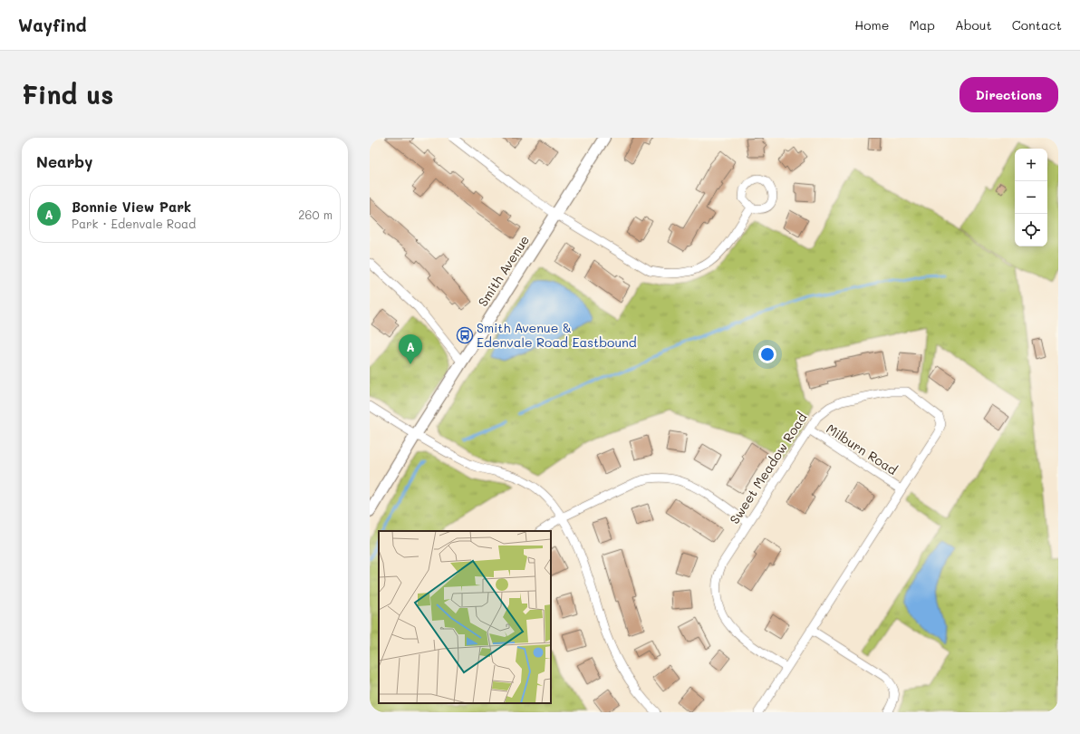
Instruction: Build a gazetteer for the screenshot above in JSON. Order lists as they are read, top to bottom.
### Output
{
  "streets": {
    "main road": ["Smith Avenue"],
    "street": ["Milburn Road", "Sweet Meadow Road"]
  },
  "crossings": [
    ["Milburn Road", "Sweet Meadow Road"]
  ],
  "places": {
    "bus stop": ["Smith Avenue & Edenvale Road Eastbound"]
  },
  "page": {
    "header": "Wayfind",
    "nav": [
      "Home",
      "Map",
      "About",
      "Contact"
    ],
    "buttons": "Directions",
    "title": "Find us",
    "heading": "Nearby",
    "map_buttons": ["+", "−"],
    "list": [
      {
        "mark": "A",
        "name": "Bonnie View Park",
        "note": "Park · Edenvale Road",
        "value": "260 m"
      }
    ],
    "pins": "A"
  }
}
